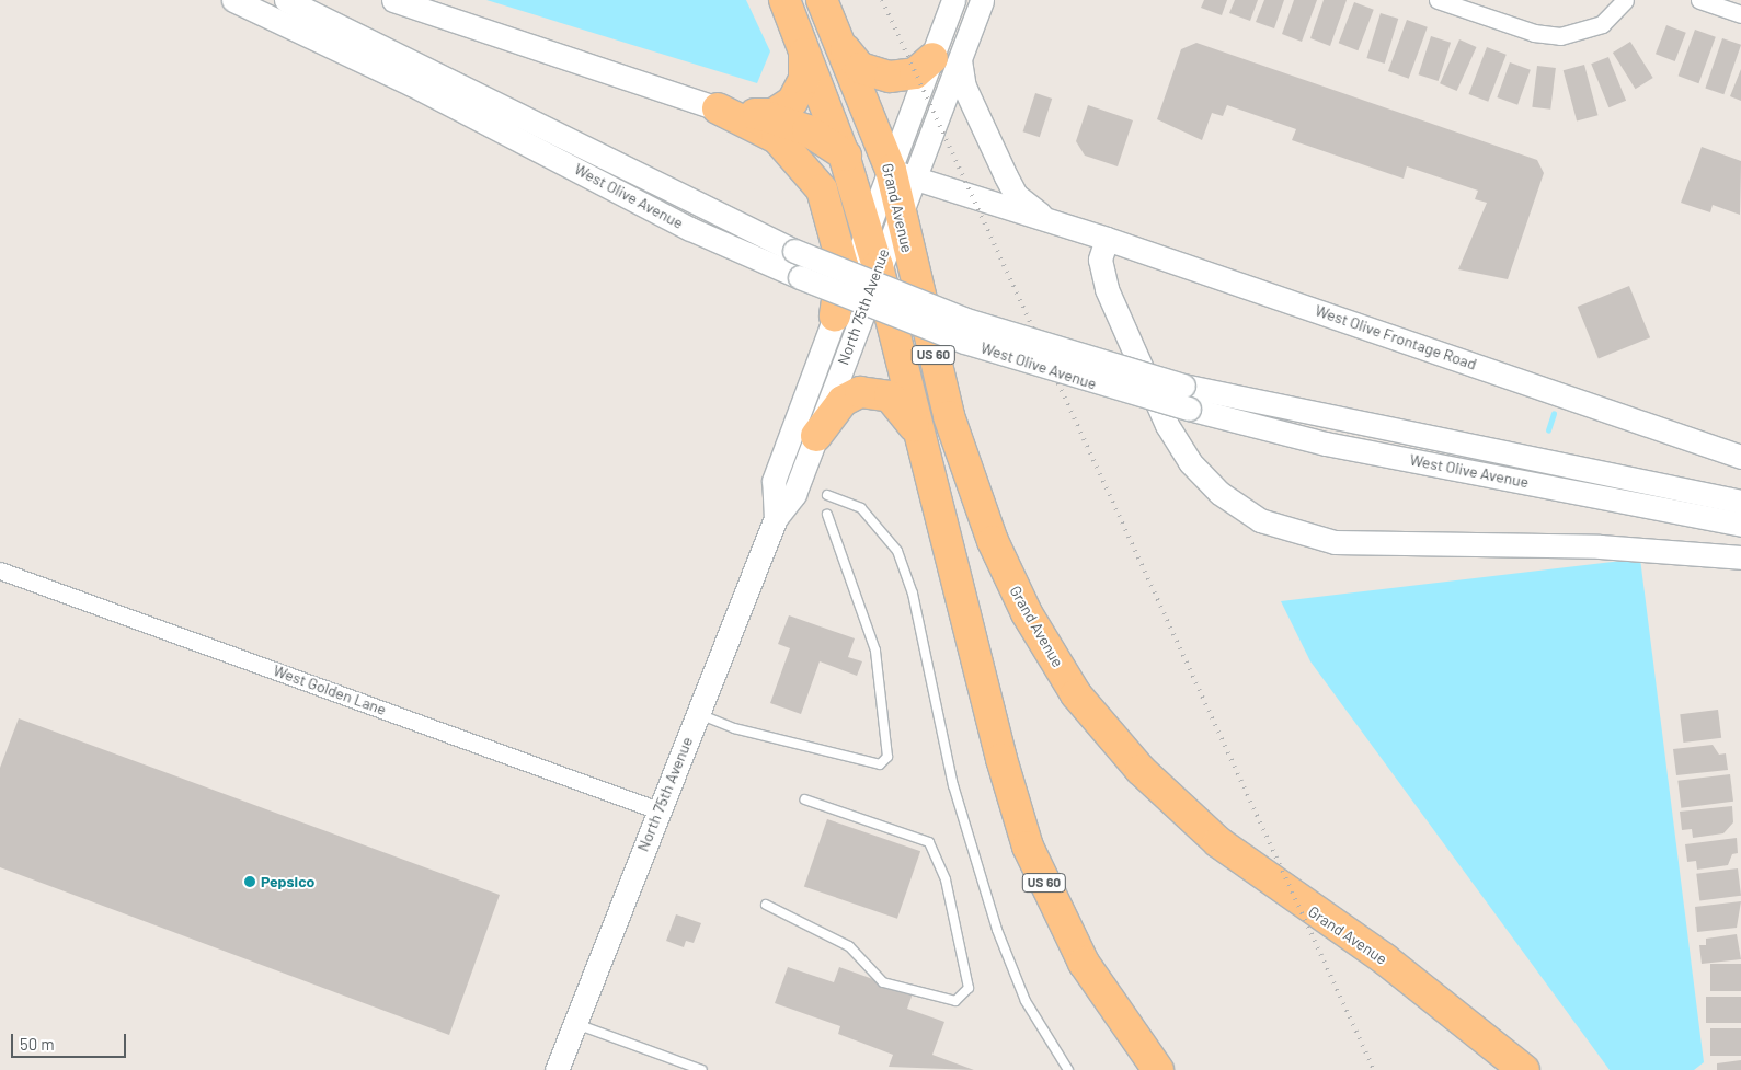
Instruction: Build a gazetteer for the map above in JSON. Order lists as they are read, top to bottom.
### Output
{
  "streets": {
    "highway": ["Grand Avenue", "US 60"],
    "main road": ["West Olive Avenue", "North 75th Avenue", "West Olive Frontage Road"],
    "street": ["West Golden Lane"]
  },
  "crossings": [
    ["Grand Avenue", "North 75th Avenue"],
    ["Grand Avenue", "West Olive Frontage Road"],
    ["North 75th Avenue", "West Golden Lane"]
  ],
  "places": ["Pepsico"],
  "scale_bar": "50 m"
}
